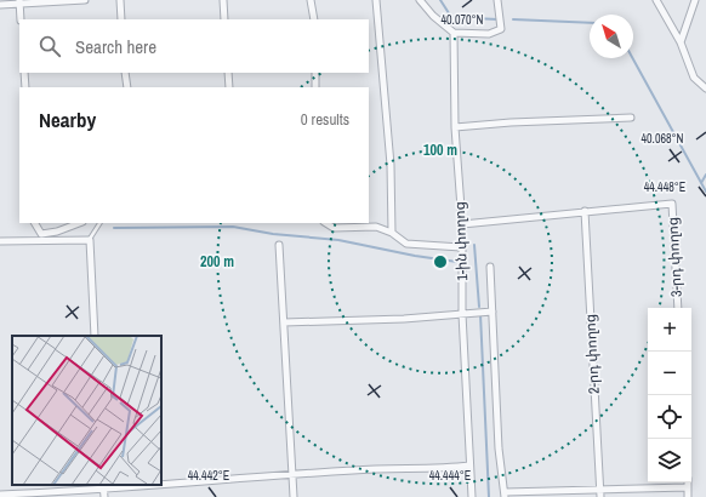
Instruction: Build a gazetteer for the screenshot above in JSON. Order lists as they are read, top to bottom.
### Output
{
  "streets": {
    "street": ["1-ին փողոց", "3-րդ փողոց", "2-րդ փողոց"]
  },
  "crossings": [
    ["3-րդ փողոց", "2-րդ փողոց"]
  ],
  "north": "top left",
  "page": {
    "search": "Search here",
    "heading": ["Nearby", "0 results"],
    "map_buttons": ["+", "−"]
  },
  "coordinates": [
    "40.070°N",
    "40.068°N",
    "44.448°E",
    "44.442°E",
    "44.444°E"
  ],
  "rings": ["100 m", "200 m"]
}
